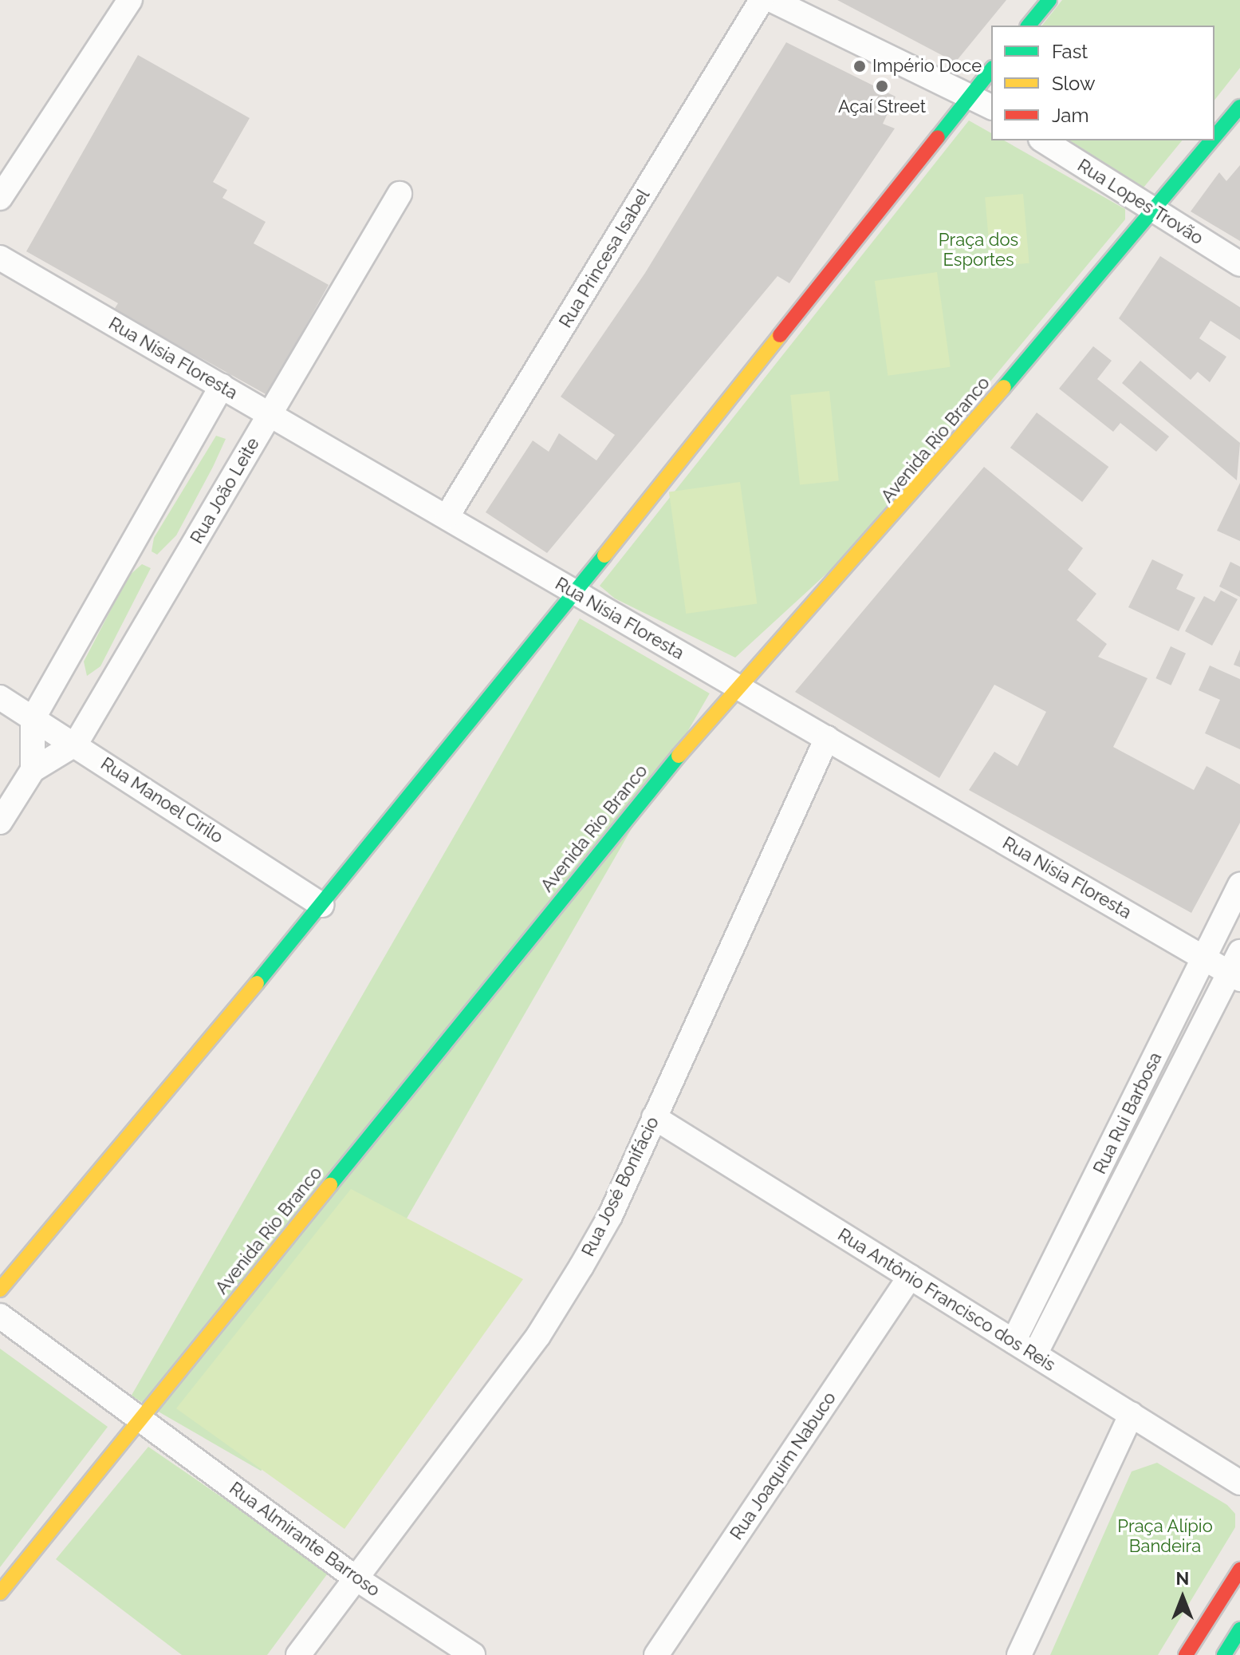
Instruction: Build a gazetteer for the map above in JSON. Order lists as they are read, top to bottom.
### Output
{
  "streets": {
    "main road": ["Avenida Rio Branco"],
    "street": [
      "Rua Lopes Trovão",
      "Rua Princesa Isabel",
      "Rua Nísia Floresta",
      "Rua João Leite",
      "Rua Manoel Cirilo",
      "Rua Rui Barbosa",
      "Rua José Bonifácio",
      "Rua Antônio Francisco dos Reis",
      "Rua Joaquim Nabuco",
      "Rua Almirante Barroso"
    ]
  },
  "crossings": [
    ["Rua Lopes Trovão", "Avenida Rio Branco"],
    ["Rua Princesa Isabel", "Rua Nísia Floresta"],
    ["Rua Nísia Floresta", "Avenida Rio Branco"],
    ["Rua Nísia Floresta", "Rua João Leite"],
    ["Rua Nísia Floresta", "Rua Rui Barbosa"],
    ["Rua Nísia Floresta", "Rua José Bonifácio"],
    ["Avenida Rio Branco", "Rua Almirante Barroso"],
    ["Rua João Leite", "Rua Manoel Cirilo"],
    ["Rua Rui Barbosa", "Rua Antônio Francisco dos Reis"],
    ["Rua José Bonifácio", "Rua Antônio Francisco dos Reis"],
    ["Rua José Bonifácio", "Rua Almirante Barroso"],
    ["Rua Antônio Francisco dos Reis", "Rua Joaquim Nabuco"]
  ],
  "parks": ["Praça dos Esportes", "Praça Alípio Bandeira"],
  "places": ["Império Doce", "Açaí Street"],
  "legend": ["Fast", "Slow", "Jam"],
  "north": "top"
}
